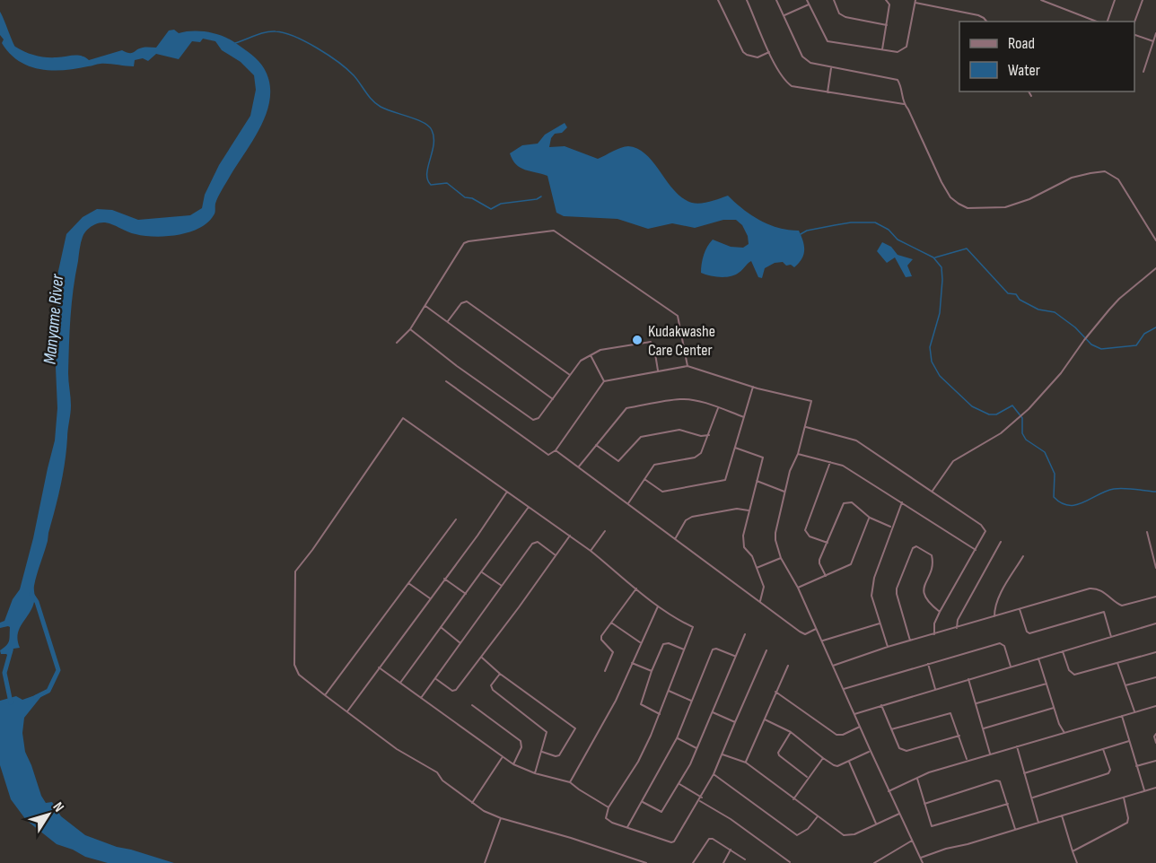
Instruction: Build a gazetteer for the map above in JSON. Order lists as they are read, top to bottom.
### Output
{
  "water": ["Manyame River"],
  "places": ["Kudakwashe Care Center"],
  "legend": ["Road", "Water"],
  "north": "top right"
}
